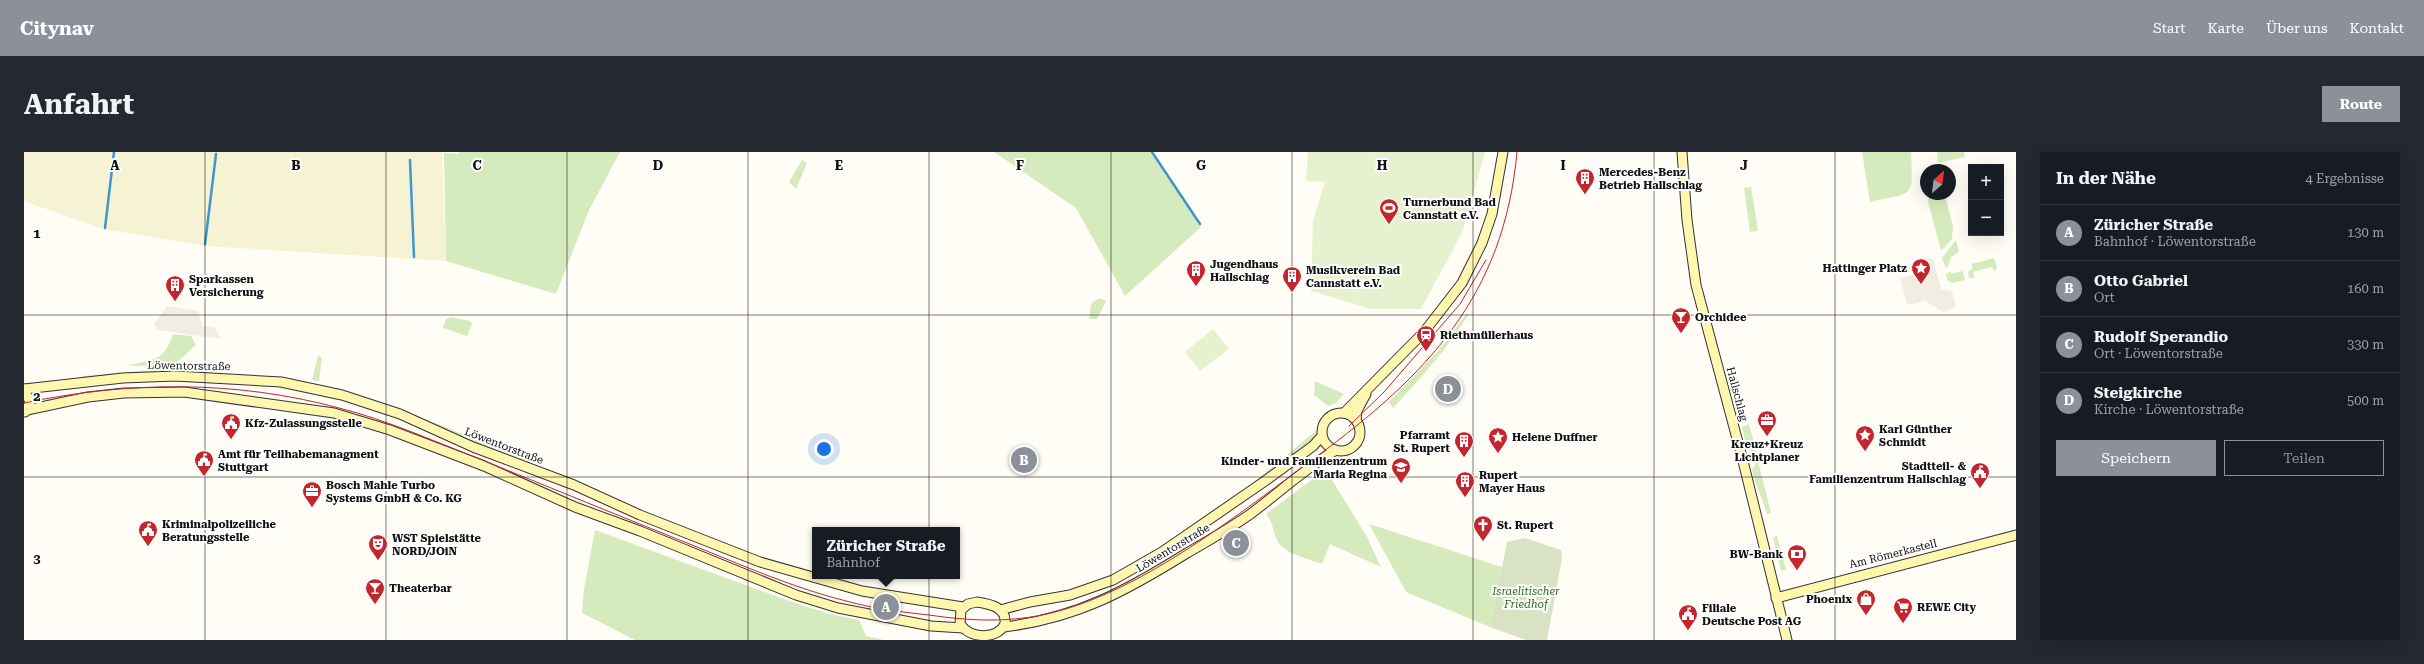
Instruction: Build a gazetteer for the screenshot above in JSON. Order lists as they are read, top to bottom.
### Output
{
  "streets": {
    "main road": ["Löwentorstraße", "Hallschlag", "Am Römerkastell"]
  },
  "crossings": [
    ["Hallschlag", "Am Römerkastell"]
  ],
  "parks": ["Israelitischer Friedhof"],
  "places": {
    "building": [
      "Mercedes-Benz Betrieb Hallschlag",
      "Jugendhaus Hallschlag",
      "Musikverein Bad Cannstatt e.V.",
      "Sparkassen Versicherung",
      "Pfarramt St. Rupert",
      "Rupert Mayer Haus"
    ],
    "sports": ["Turnerbund Bad Cannstatt e.V."],
    "place": ["Hattinger Platz", "Karl Günther Schmidt", "Helene Duffner"],
    "bar": ["Orchidee", "Theaterbar"],
    "station": ["Riethmüllerhaus"],
    "office": ["Kreuz+Kreuz Lichtplaner", "Bosch Mahle Turbo Systems GmbH & Co. KG"],
    "public building": [
      "Kfz-Zulassungsstelle",
      "Amt für Teilhabemanagment Stuttgart",
      "Stadtteil- & Familienzentrum Hallschlag",
      "Kriminalpolizeiliche Beratungsstelle",
      "Filiale Deutsche Post AG"
    ],
    "school or university": ["Kinder- und Familienzentrum Maria Regina"],
    "church": ["St. Rupert"],
    "theatre": ["WST Spielstätte NORD/JOiN"],
    "bank": ["BW-Bank"],
    "shop": ["Phoenix"],
    "supermarket": ["REWE City"]
  },
  "north": "top right",
  "page": {
    "header": "Citynav",
    "nav": [
      "Start",
      "Karte",
      "Über uns",
      "Kontakt"
    ],
    "buttons": [
      "Route",
      ["Speichern", "Teilen"]
    ],
    "title": "Anfahrt",
    "heading": ["In der Nähe", "4 Ergebnisse"],
    "map_buttons": ["+", "−"],
    "list": [
      {
        "mark": "A",
        "name": "Züricher Straße",
        "note": "Bahnhof · Löwentorstraße",
        "value": "130 m"
      },
      {
        "mark": "B",
        "name": "Otto Gabriel",
        "note": "Ort",
        "value": "160 m"
      },
      {
        "mark": "C",
        "name": "Rudolf Sperandio",
        "note": "Ort · Löwentorstraße",
        "value": "330 m"
      },
      {
        "mark": "D",
        "name": "Steigkirche",
        "note": "Kirche · Löwentorstraße",
        "value": "500 m"
      }
    ],
    "pins": [
      "D",
      "B",
      "C",
      "A"
    ],
    "popup": ["Züricher Straße", "Bahnhof"]
  },
  "grid": {
    "columns": [
      "A",
      "B",
      "C",
      "D",
      "E",
      "F",
      "G",
      "H",
      "I",
      "J"
    ],
    "rows": ["1", "2", "3"]
  }
}
